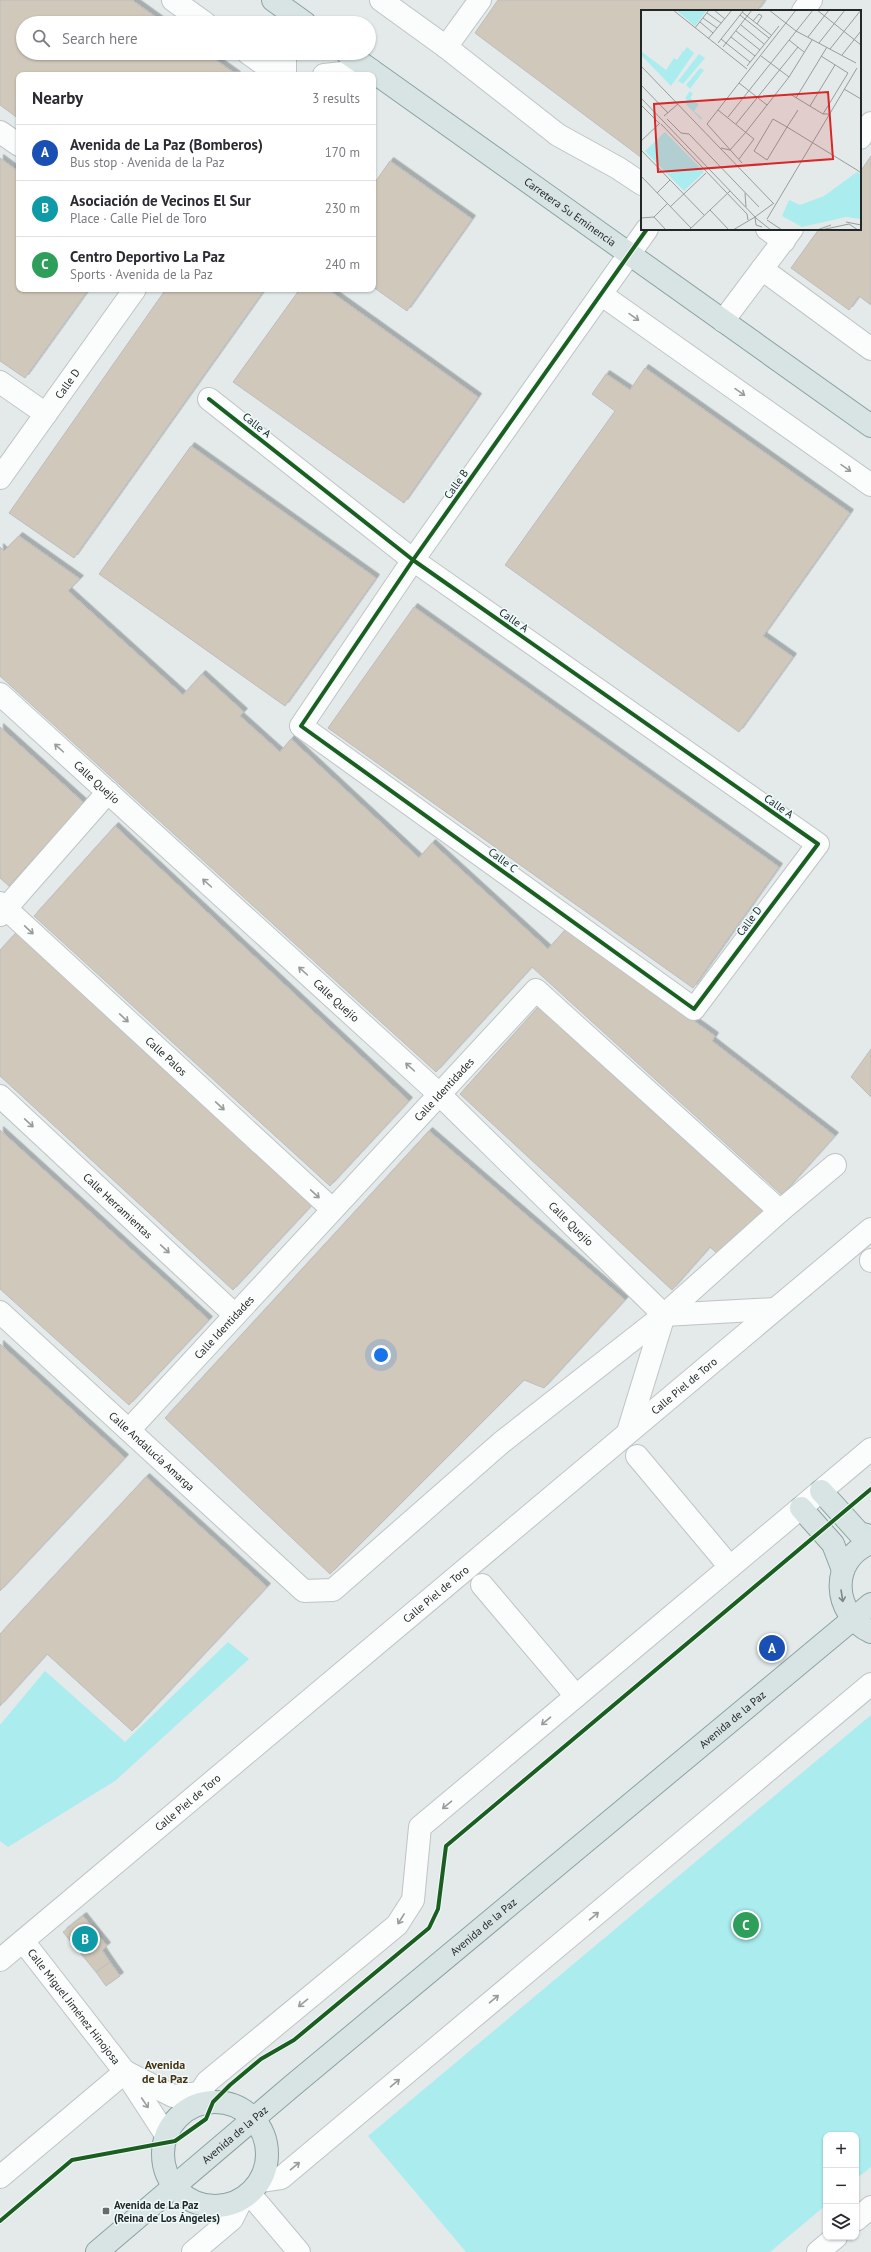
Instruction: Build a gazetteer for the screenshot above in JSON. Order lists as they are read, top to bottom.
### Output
{
  "streets": {
    "main road": ["Carretera Su Eminencia", "Avenida de la Paz"],
    "street": [
      "Calle D",
      "Calle A",
      "Calle B",
      "Calle Quejío",
      "Calle C",
      "Calle Palos",
      "Calle Identidades",
      "Calle Herramientas",
      "Calle Piel de Toro",
      "Calle Andalucía Amarga",
      "Calle Miguel Jiménez Hinojosa"
    ]
  },
  "crossings": [
    ["Carretera Su Eminencia", "Calle B"],
    ["Calle D", "Calle A"],
    ["Calle D", "Calle C"],
    ["Calle A", "Calle B"],
    ["Calle B", "Calle C"],
    ["Calle Quejío", "Calle Identidades"],
    ["Calle Quejío", "Calle Andalucía Amarga"],
    ["Calle Palos", "Calle Identidades"],
    ["Calle Identidades", "Calle Herramientas"],
    ["Calle Identidades", "Calle Andalucía Amarga"],
    ["Calle Piel de Toro", "Calle Miguel Jiménez Hinojosa"]
  ],
  "one_way": ["Calle Quejío", "Calle Palos", "Calle Herramientas"],
  "districts": ["Avenida de la Paz"],
  "places": {
    "transit": ["Avenida de La Paz (Reina de Los Ángeles)"]
  },
  "page": {
    "search": "Search here",
    "heading": ["Nearby", "3 results"],
    "list": [
      {
        "mark": "A",
        "name": "Avenida de La Paz (Bomberos)",
        "note": "Bus stop · Avenida de la Paz",
        "value": "170 m"
      },
      {
        "mark": "B",
        "name": "Asociación de Vecinos El Sur",
        "note": "Place · Calle Piel de Toro",
        "value": "230 m"
      },
      {
        "mark": "C",
        "name": "Centro Deportivo La Paz",
        "note": "Sports · Avenida de la Paz",
        "value": "240 m"
      }
    ],
    "pins": ["A", "C", "B"],
    "map_buttons": ["+", "−"]
  }
}
